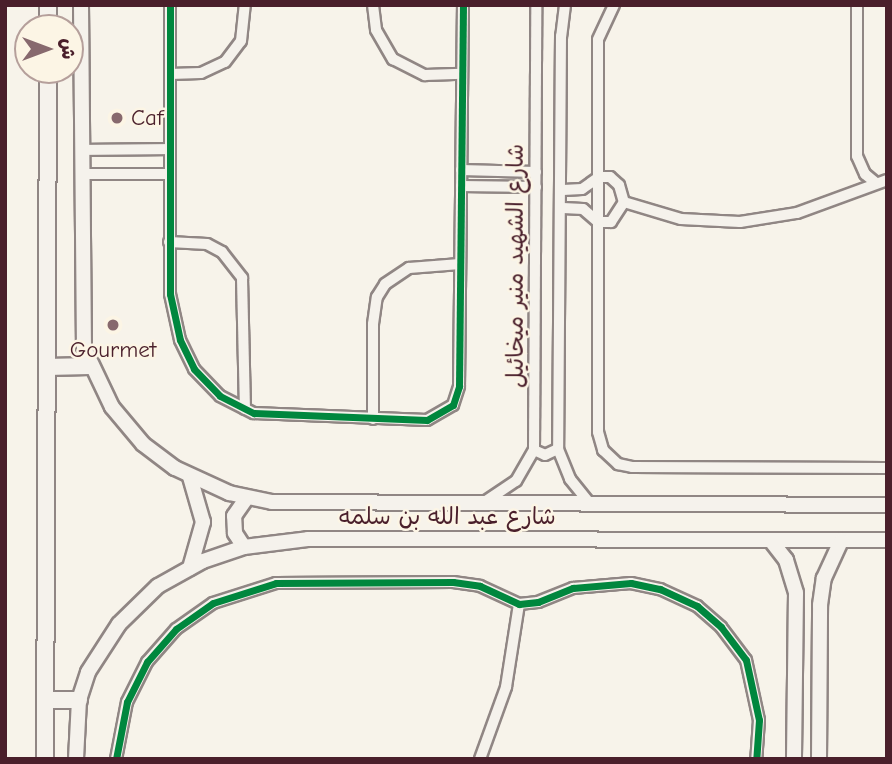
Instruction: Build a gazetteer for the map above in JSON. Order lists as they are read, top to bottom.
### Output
{
  "streets": {
    "main road": ["شارع عبد الله بن سلمه"],
    "street": ["شارع الشهيد منير ميخائيل"]
  },
  "crossings": [
    ["شارع الشهيد منير ميخائيل", "شارع عبد الله بن سلمه"]
  ],
  "places": ["Caf", "Gourmet"],
  "north": "right"
}
